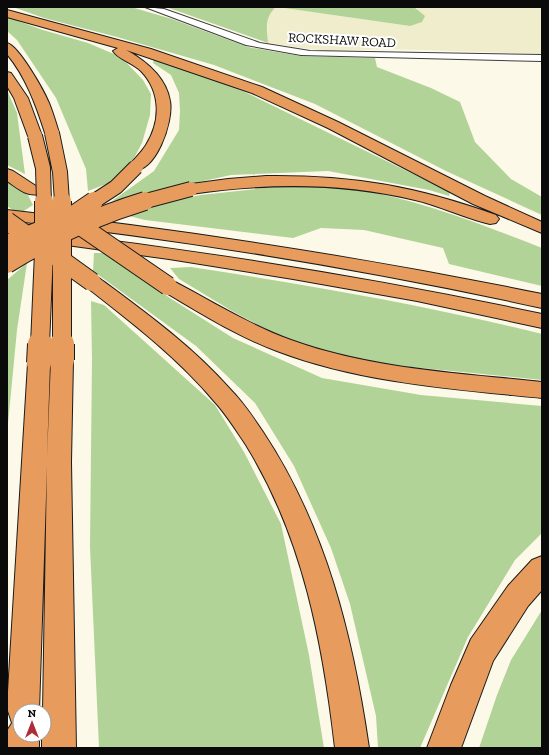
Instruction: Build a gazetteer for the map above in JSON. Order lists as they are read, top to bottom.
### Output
{
  "streets": {
    "street": ["ROCKSHAW ROAD"]
  },
  "north": "top"
}
